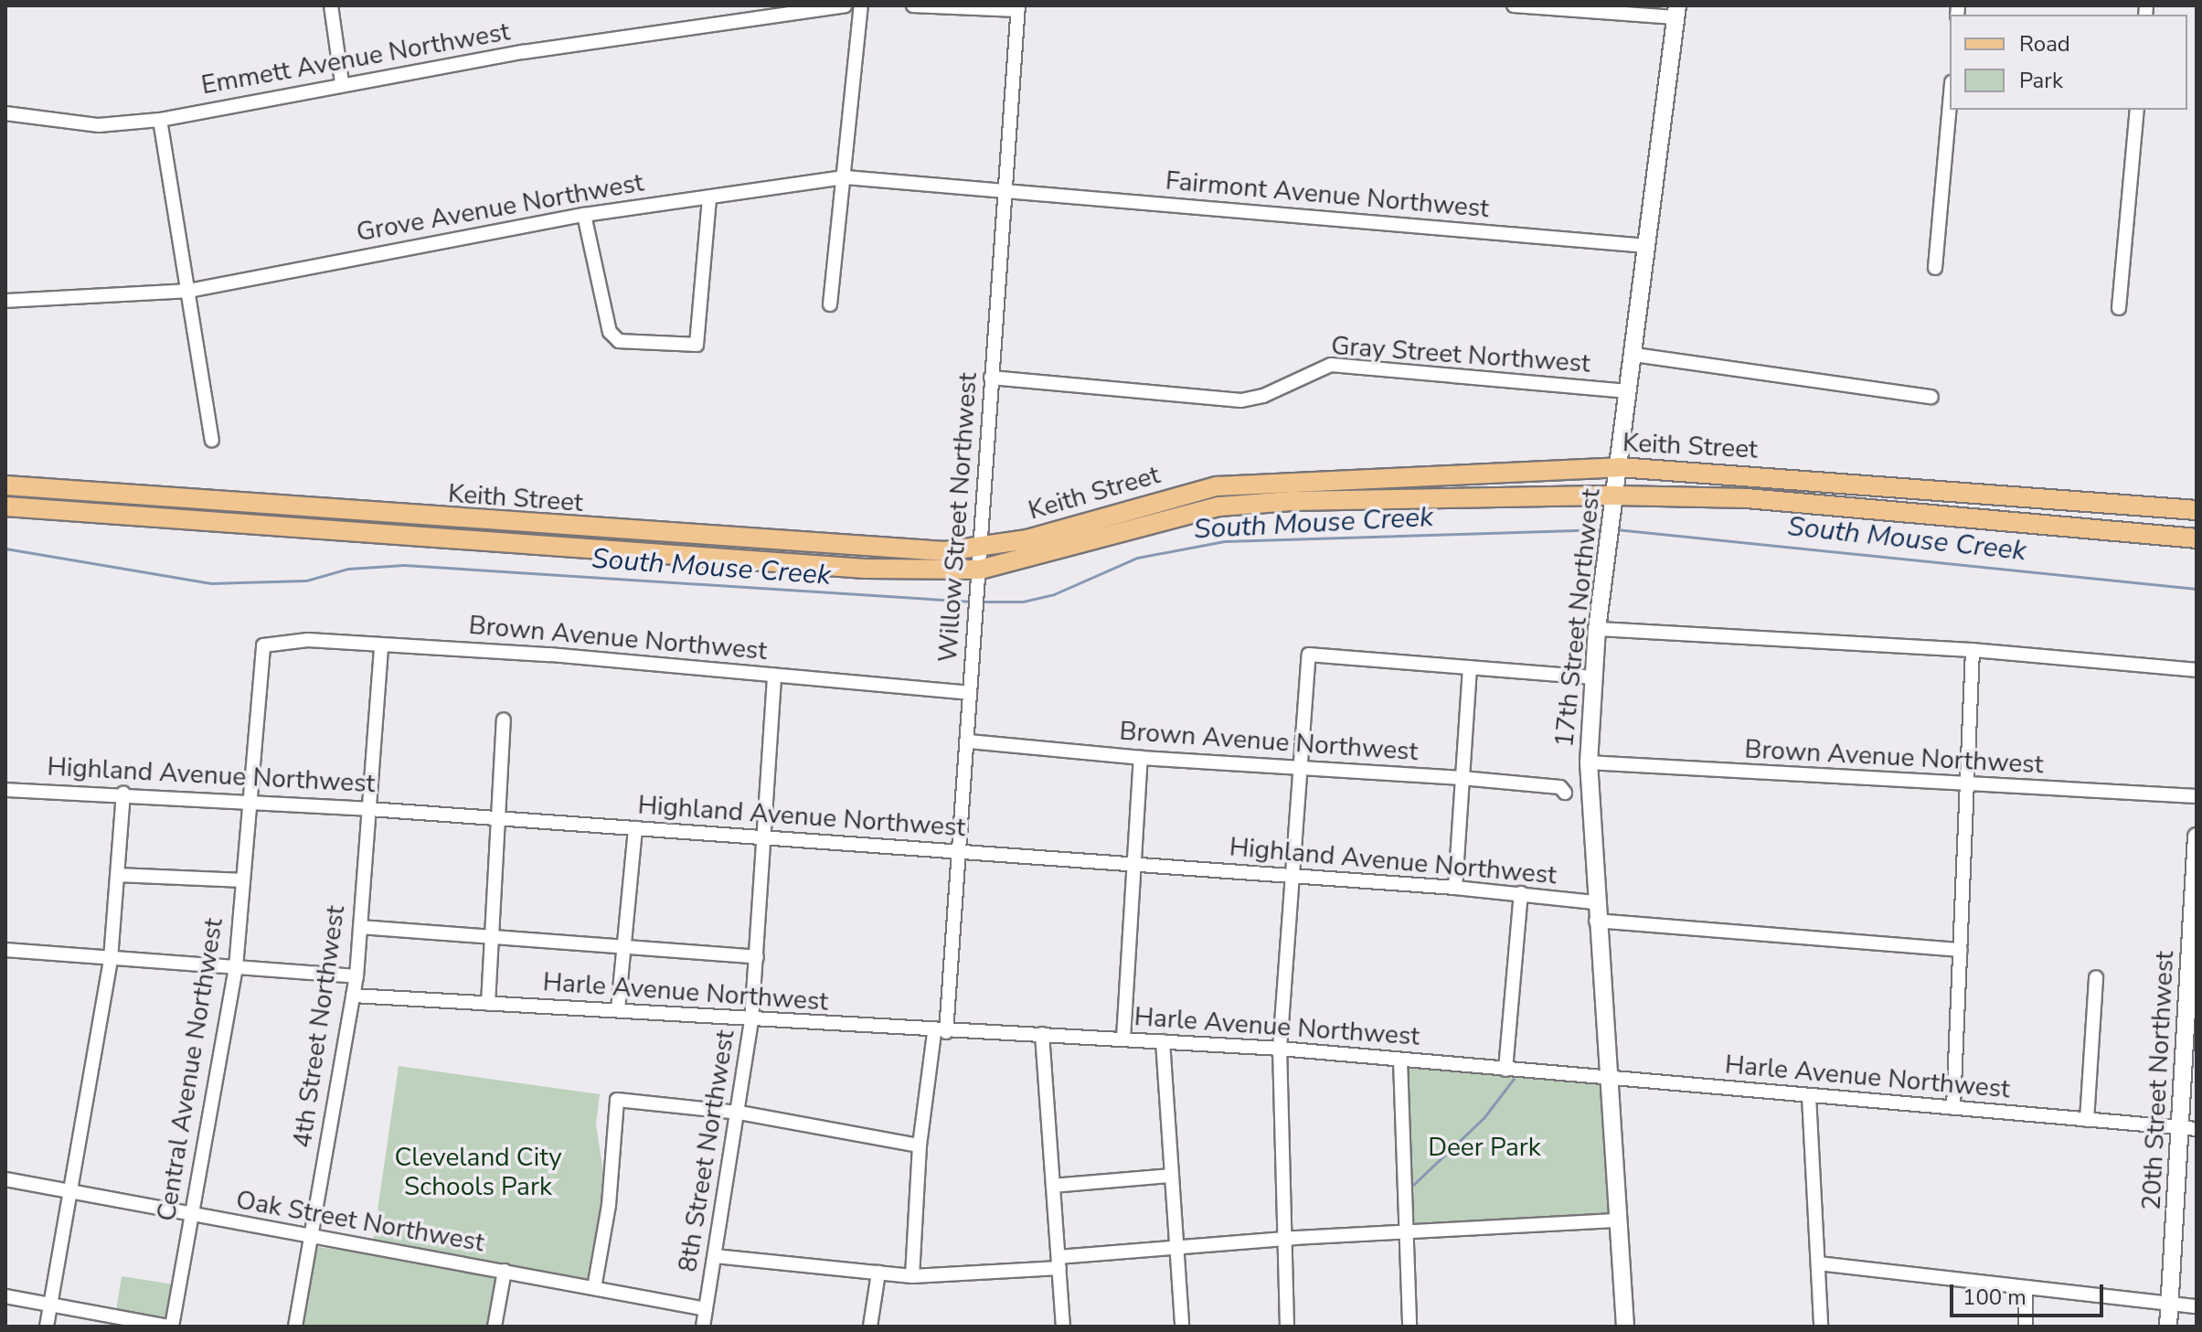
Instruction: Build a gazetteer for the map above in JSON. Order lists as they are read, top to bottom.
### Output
{
  "streets": {
    "main road": ["Keith Street"],
    "street": [
      "Emmett Avenue Northwest",
      "Fairmont Avenue Northwest",
      "Grove Avenue Northwest",
      "Gray Street Northwest",
      "Willow Street Northwest",
      "17th Street Northwest",
      "Brown Avenue Northwest",
      "Highland Avenue Northwest",
      "Harle Avenue Northwest",
      "4th Street Northwest",
      "Central Avenue Northwest",
      "20th Street Northwest",
      "8th Street Northwest",
      "Oak Street Northwest"
    ]
  },
  "crossings": [
    ["Fairmont Avenue Northwest", "Grove Avenue Northwest"],
    ["Fairmont Avenue Northwest", "Willow Street Northwest"],
    ["Fairmont Avenue Northwest", "17th Street Northwest"],
    ["Grove Avenue Northwest", "Willow Street Northwest"],
    ["Gray Street Northwest", "Willow Street Northwest"],
    ["Gray Street Northwest", "17th Street Northwest"],
    ["Keith Street", "Willow Street Northwest"],
    ["Keith Street", "17th Street Northwest"],
    ["Willow Street Northwest", "Brown Avenue Northwest"],
    ["Willow Street Northwest", "Highland Avenue Northwest"],
    ["Willow Street Northwest", "Harle Avenue Northwest"],
    ["17th Street Northwest", "Brown Avenue Northwest"],
    ["17th Street Northwest", "Highland Avenue Northwest"],
    ["17th Street Northwest", "Harle Avenue Northwest"],
    ["Brown Avenue Northwest", "4th Street Northwest"],
    ["Brown Avenue Northwest", "Central Avenue Northwest"],
    ["Brown Avenue Northwest", "8th Street Northwest"],
    ["Highland Avenue Northwest", "4th Street Northwest"],
    ["Highland Avenue Northwest", "Central Avenue Northwest"],
    ["Highland Avenue Northwest", "8th Street Northwest"],
    ["Harle Avenue Northwest", "4th Street Northwest"],
    ["Harle Avenue Northwest", "20th Street Northwest"],
    ["Harle Avenue Northwest", "8th Street Northwest"],
    ["4th Street Northwest", "Oak Street Northwest"],
    ["Central Avenue Northwest", "Oak Street Northwest"],
    ["8th Street Northwest", "Oak Street Northwest"]
  ],
  "water": ["South Mouse Creek"],
  "parks": ["Deer Park", "Cleveland City Schools Park"],
  "legend": ["Road", "Park"],
  "scale_bar": "100 m"
}
